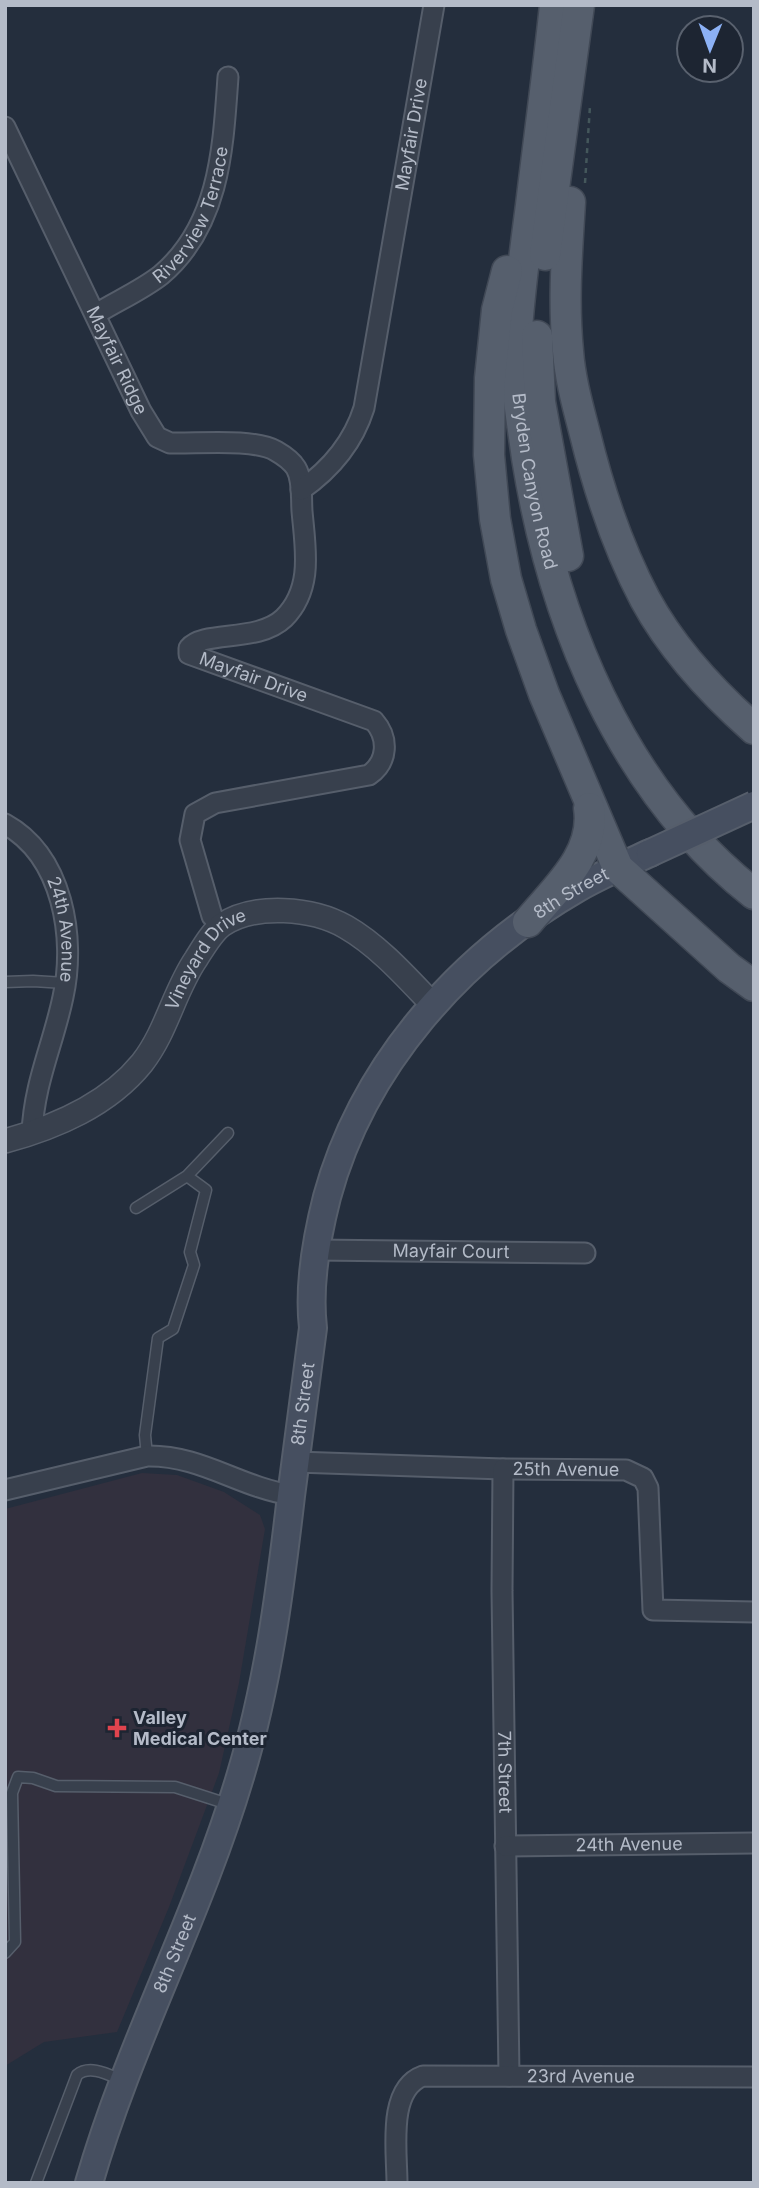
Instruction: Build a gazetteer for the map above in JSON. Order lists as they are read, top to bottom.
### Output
{
  "streets": {
    "main road": ["Bryden Canyon Road", "8th Street"],
    "street": [
      "Mayfair Drive",
      "Riverview Terrace",
      "Mayfair Ridge",
      "24th Avenue",
      "Vineyard Drive",
      "Mayfair Court",
      "25th Avenue",
      "7th Street",
      "23rd Avenue"
    ]
  },
  "crossings": [
    ["Mayfair Drive", "Mayfair Ridge"],
    ["Mayfair Drive", "Vineyard Drive"],
    ["Riverview Terrace", "Mayfair Ridge"],
    ["8th Street", "Vineyard Drive"],
    ["8th Street", "Mayfair Court"],
    ["8th Street", "25th Avenue"],
    ["24th Avenue", "Vineyard Drive"],
    ["24th Avenue", "7th Street"],
    ["25th Avenue", "7th Street"],
    ["7th Street", "23rd Avenue"]
  ],
  "places": {
    "health": ["Valley Medical Center"]
  },
  "north": "bottom"
}
